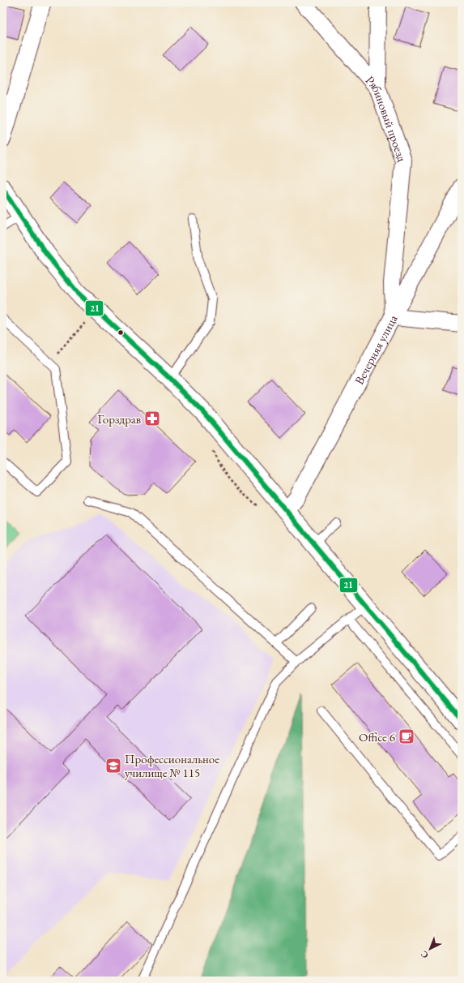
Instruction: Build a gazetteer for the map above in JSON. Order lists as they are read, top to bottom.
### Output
{
  "streets": {
    "street": ["Рябиновый проезд", "Вечерняя улица"]
  },
  "crossings": [
    ["Рябиновый проезд", "Вечерняя улица"]
  ],
  "places": {
    "pharmacy": ["Горздрав"],
    "cafe": ["Office 6"],
    "school or university": ["Профессиональное училище № 115"]
  },
  "lines": ["transit line 21"],
  "north": "bottom left"
}
